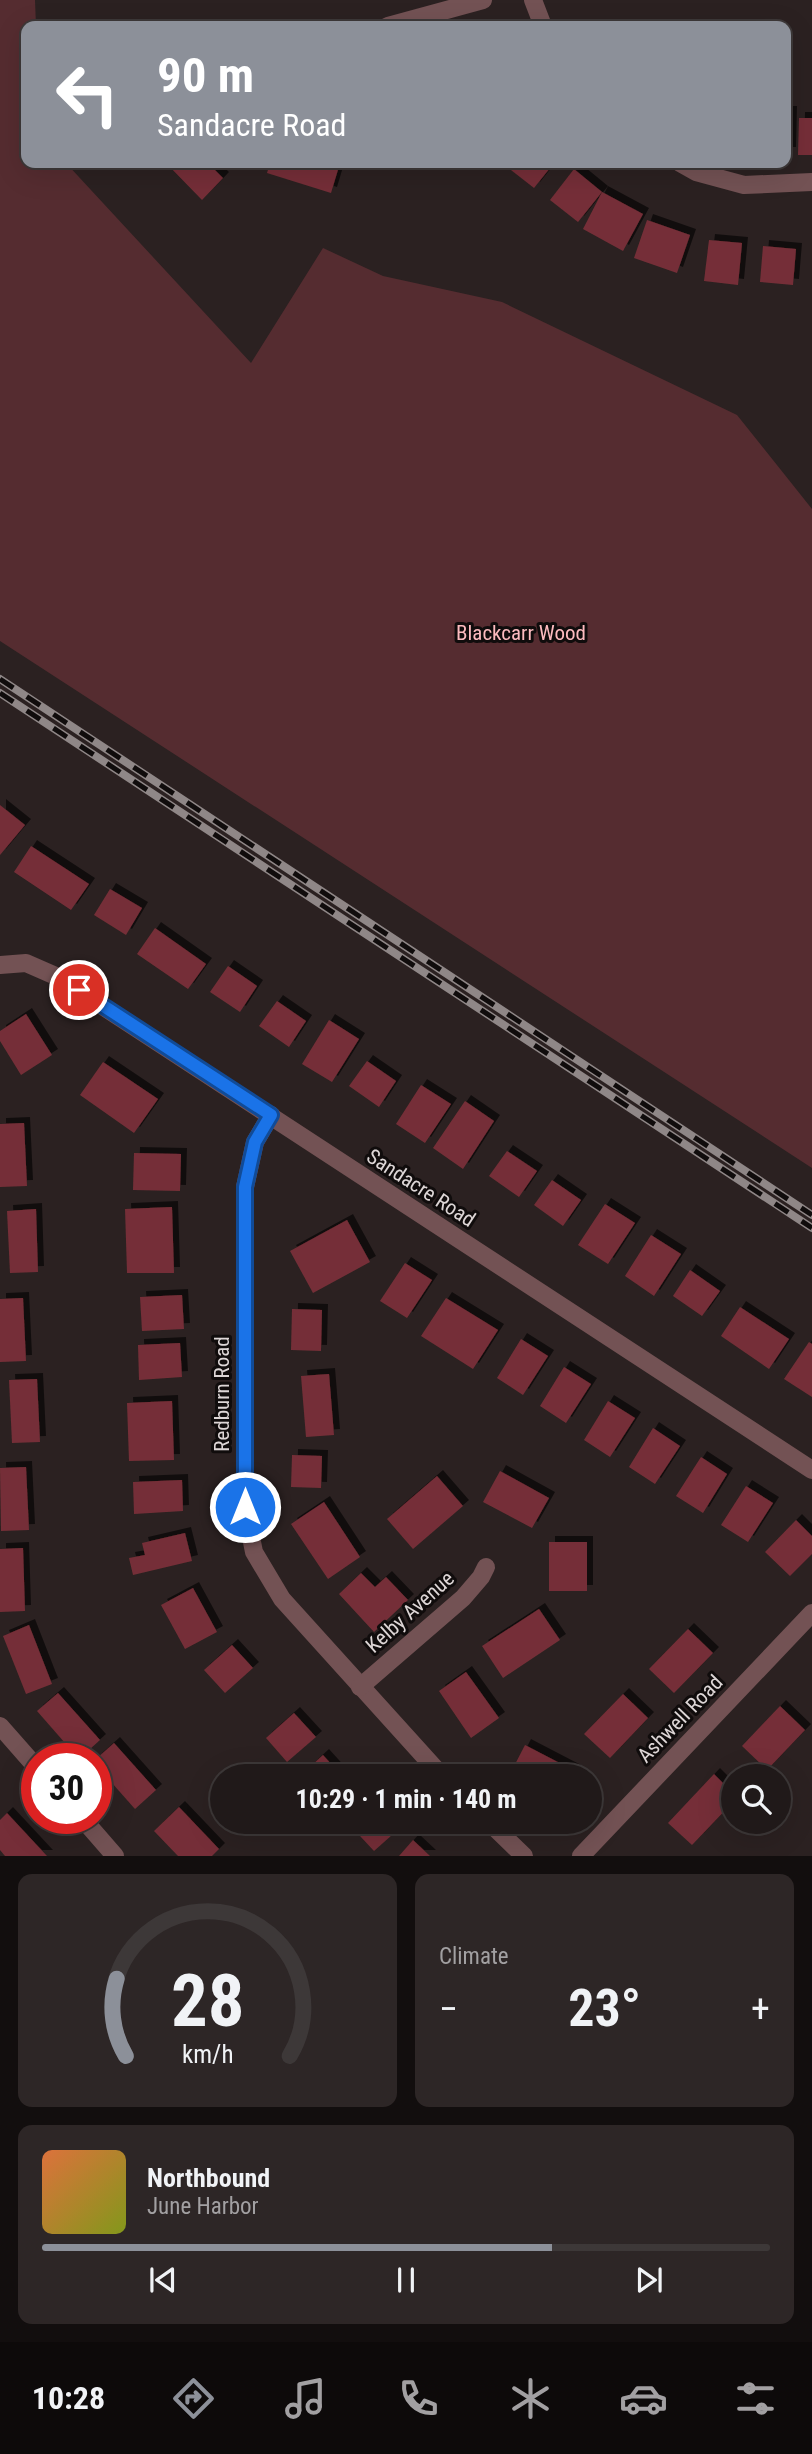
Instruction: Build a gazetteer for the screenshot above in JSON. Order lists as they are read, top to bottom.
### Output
{
  "streets": {
    "street": [
      "Sandacre Road",
      "Redburn Road",
      "Kelby Avenue",
      "Ashwell Road"
    ]
  },
  "crossings": [
    ["Sandacre Road", "Redburn Road"],
    ["Redburn Road", "Kelby Avenue"]
  ],
  "parks": ["Blackcarr Wood"],
  "page": {
    "turn": ["90 m", "Sandacre Road"],
    "limit": "30",
    "trip": "10:29 · 1 min · 140 m",
    "tile": "Climate",
    "heat": ["−", "23°", "+"],
    "song": ["Northbound", "June Harbor"],
    "tabs": "10:28",
    "gauge": ["28", "km/h"]
  }
}
